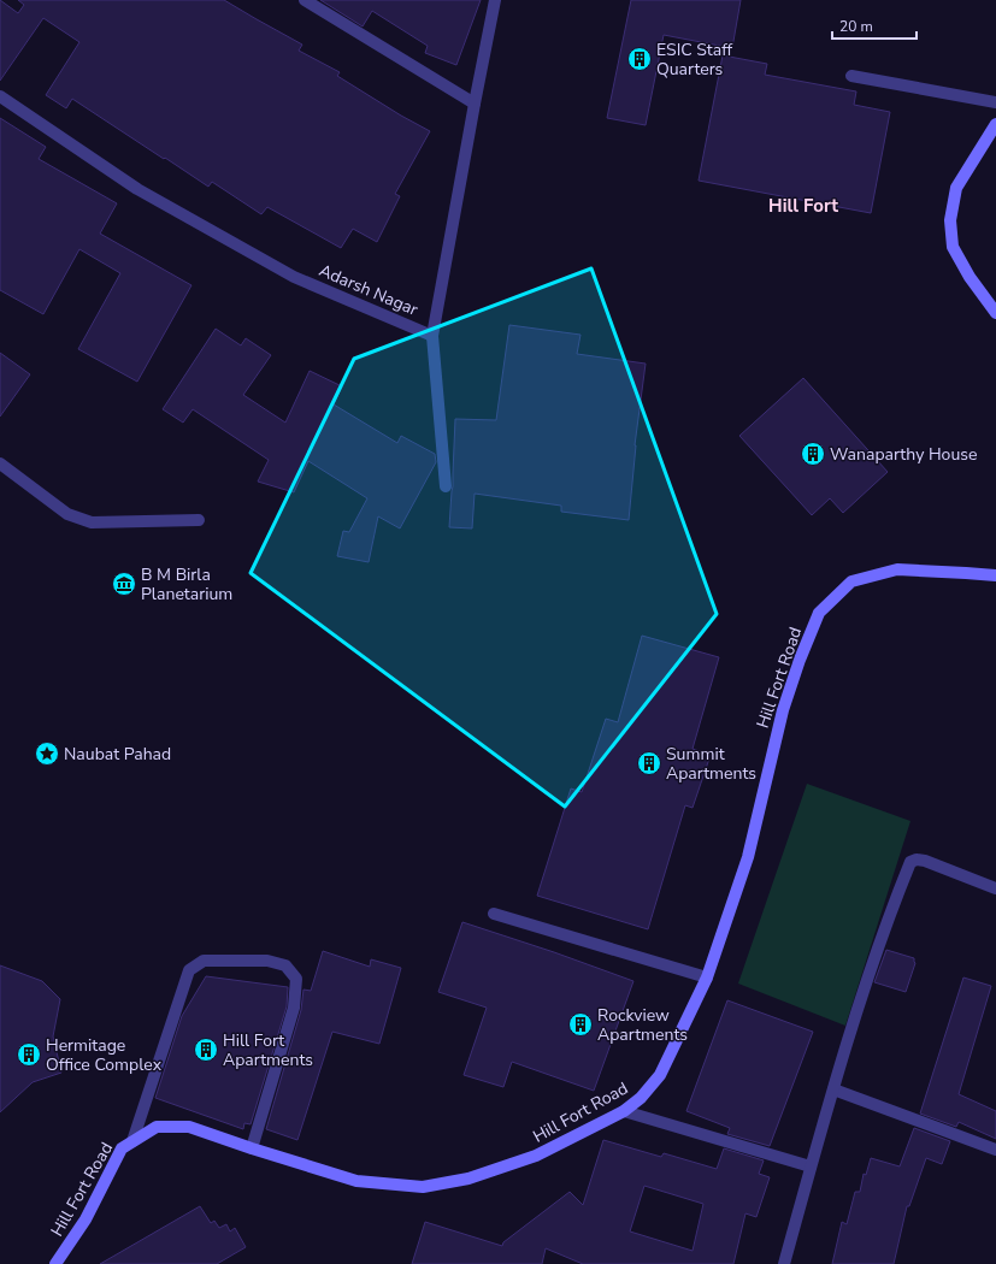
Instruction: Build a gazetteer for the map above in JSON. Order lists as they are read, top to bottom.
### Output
{
  "streets": {
    "main road": ["Hill Fort Road"],
    "street": ["Adarsh Nagar"]
  },
  "districts": ["Hill Fort"],
  "places": {
    "building": [
      "ESIC Staff Quarters",
      "Wanaparthy House",
      "Summit Apartments",
      "Rockview Apartments",
      "Hill Fort Apartments",
      "Hermitage Office Complex"
    ],
    "museum": ["B M Birla Planetarium"],
    "place": ["Naubat Pahad"]
  },
  "scale_bar": "20 m"
}
